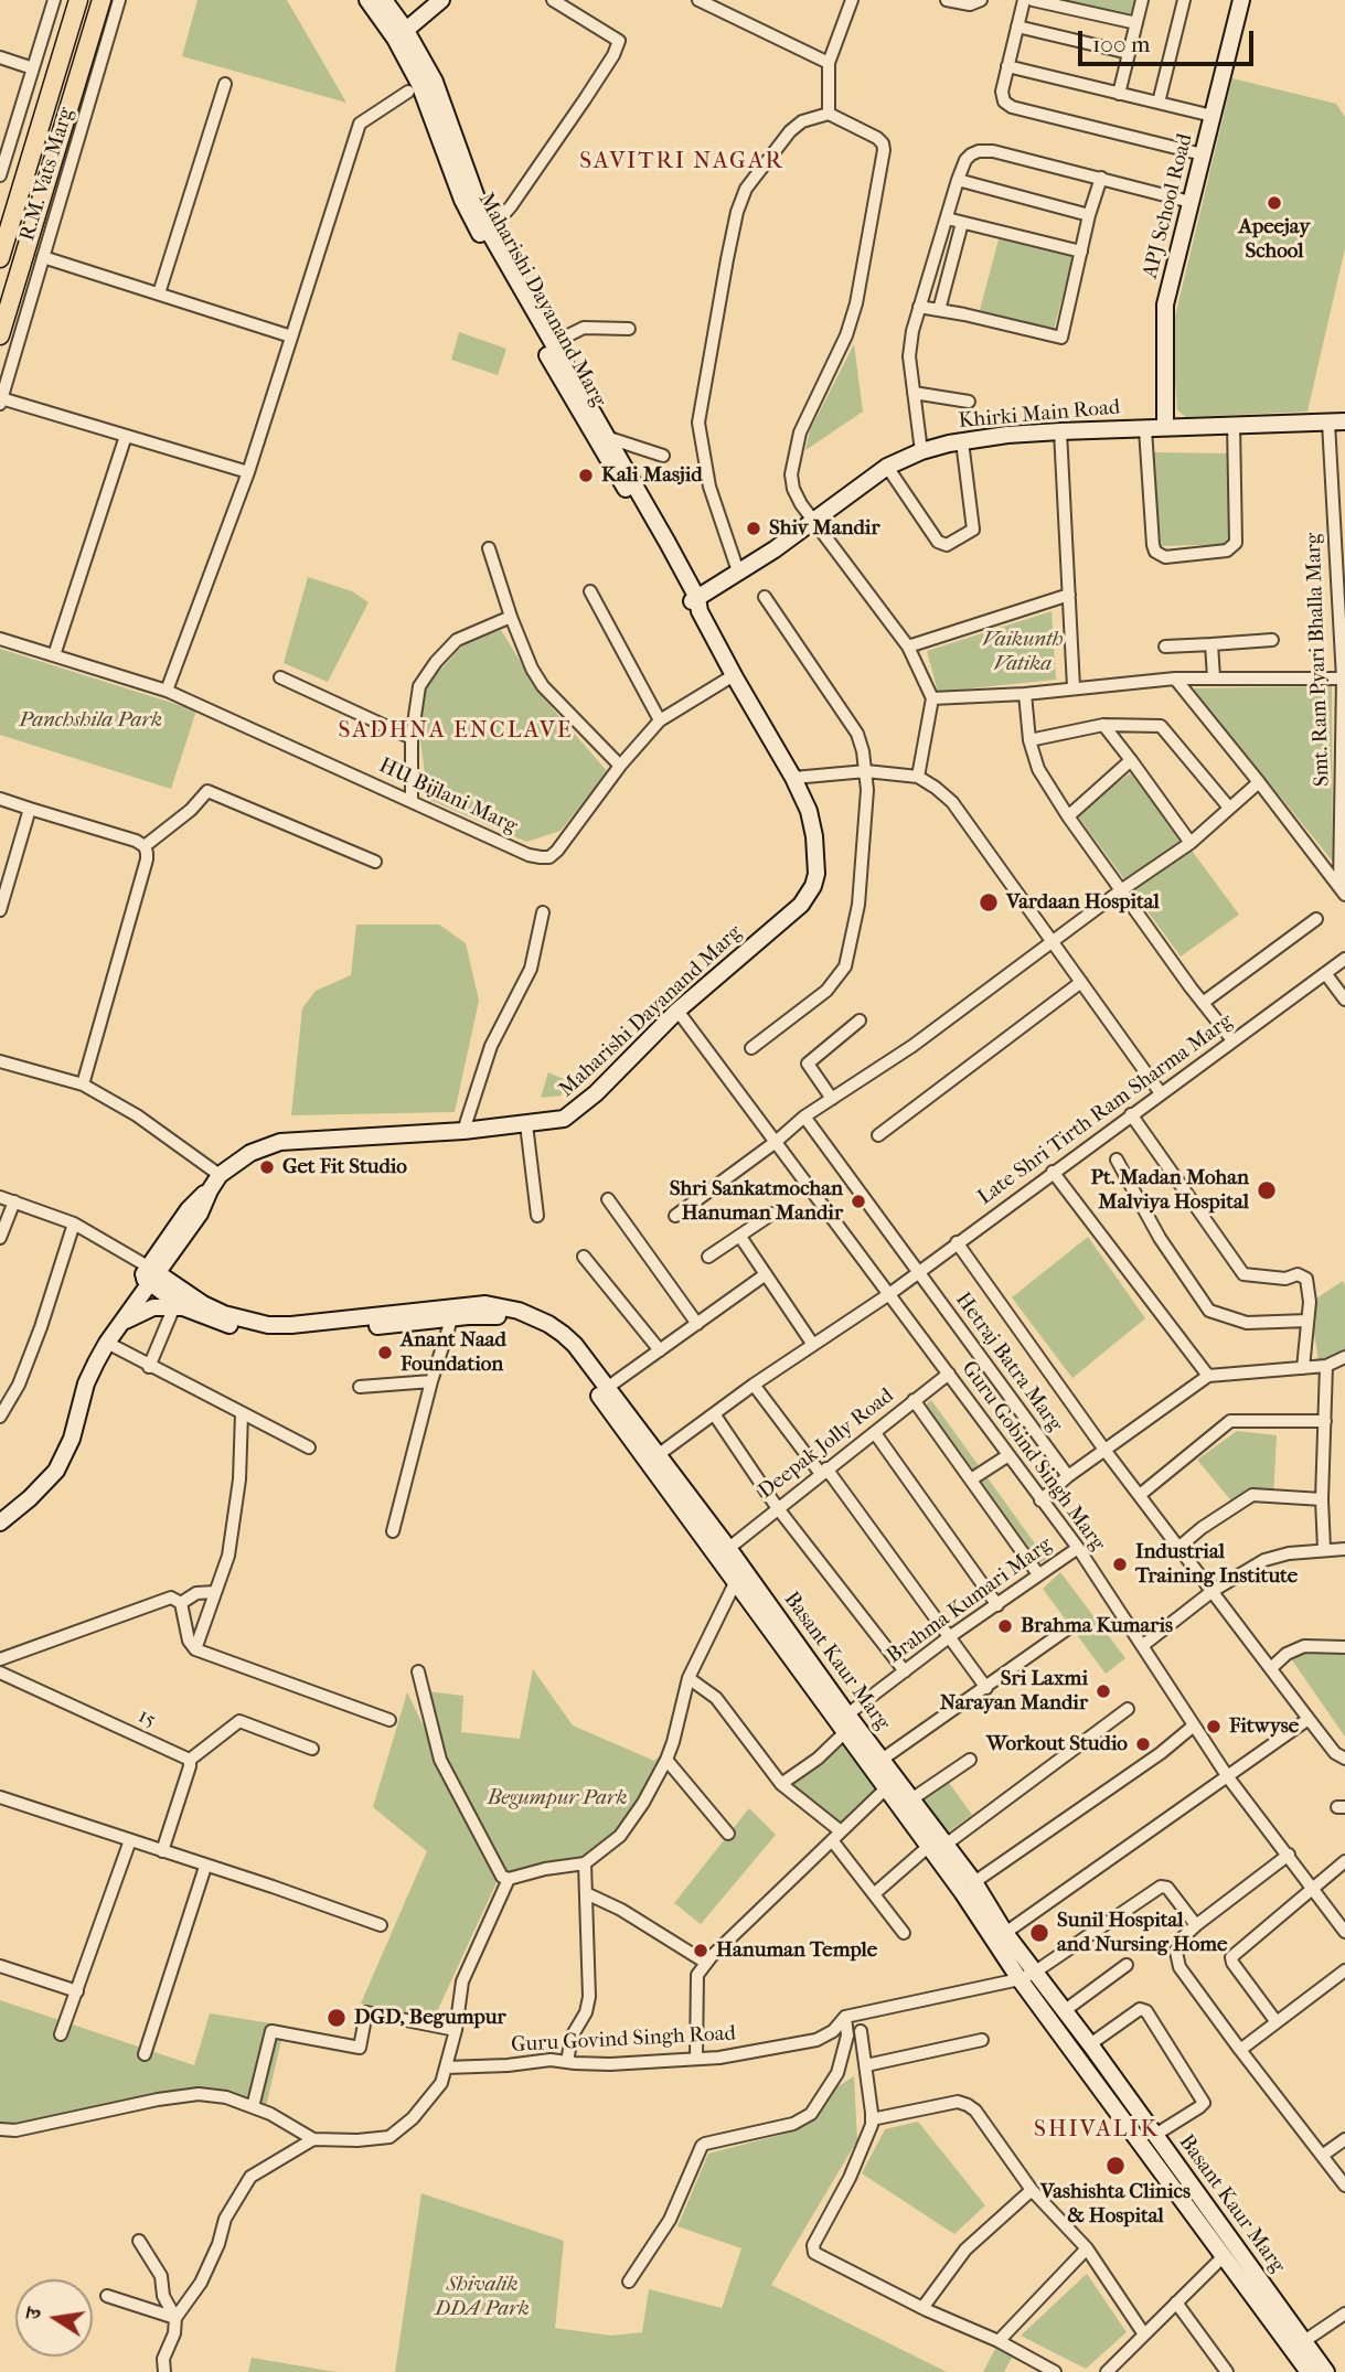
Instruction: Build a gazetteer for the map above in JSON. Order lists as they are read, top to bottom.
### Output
{
  "streets": {
    "main road": [
      "APJ School Road",
      "Maharishi Dayanand Marg",
      "Khirki Main Road",
      "Basant Kaur Marg"
    ],
    "street": [
      "R.M. Vats Marg",
      "Smt. Ram Pyari Bhalla Marg",
      "HU Bijlani Marg",
      "Late Shri Tirth Ram Sharma Marg",
      "Hetraj Batra Marg",
      "Deepak Jolly Road",
      "Guru Gobind Singh Marg",
      "Brahma Kumari Marg",
      "15",
      "Guru Govind Singh Road"
    ]
  },
  "crossings": [
    ["APJ School Road", "Khirki Main Road"],
    ["Maharishi Dayanand Marg", "Khirki Main Road"],
    ["Maharishi Dayanand Marg", "HU Bijlani Marg"],
    ["Maharishi Dayanand Marg", "Guru Gobind Singh Marg"],
    ["Maharishi Dayanand Marg", "Basant Kaur Marg"],
    ["Khirki Main Road", "Smt. Ram Pyari Bhalla Marg"],
    ["Late Shri Tirth Ram Sharma Marg", "Hetraj Batra Marg"],
    ["Late Shri Tirth Ram Sharma Marg", "Guru Gobind Singh Marg"],
    ["Late Shri Tirth Ram Sharma Marg", "Basant Kaur Marg"],
    ["Deepak Jolly Road", "Guru Gobind Singh Marg"],
    ["Deepak Jolly Road", "Basant Kaur Marg"],
    ["Guru Gobind Singh Marg", "Brahma Kumari Marg"],
    ["Brahma Kumari Marg", "Basant Kaur Marg"],
    ["Basant Kaur Marg", "Guru Govind Singh Road"]
  ],
  "districts": ["SAVITRI NAGAR", "SADHNA ENCLAVE", "SHIVALIK"],
  "parks": [
    "Vaikunth Vatika",
    "Panchshila Park",
    "Begumpur Park",
    "Shivalik DDA Park"
  ],
  "places": [
    "Apeejay School",
    "Kali Masjid",
    "Shiv Mandir",
    "Vardaan Hospital",
    "Get Fit Studio",
    "Pt. Madan Mohan Malviya Hospital",
    "Shri Sankatmochan Hanuman Mandir",
    "Anant Naad Foundation",
    "Industrial Training Institute",
    "Brahma Kumaris",
    "Sri Laxmi Narayan Mandir",
    "Fitwyse",
    "Workout Studio",
    "Sunil Hospital and Nursing Home",
    "Hanuman Temple",
    "DGD, Begumpur",
    "Vashishta Clinics & Hospital"
  ],
  "scale_bar": "100 m",
  "north": "left"
}
